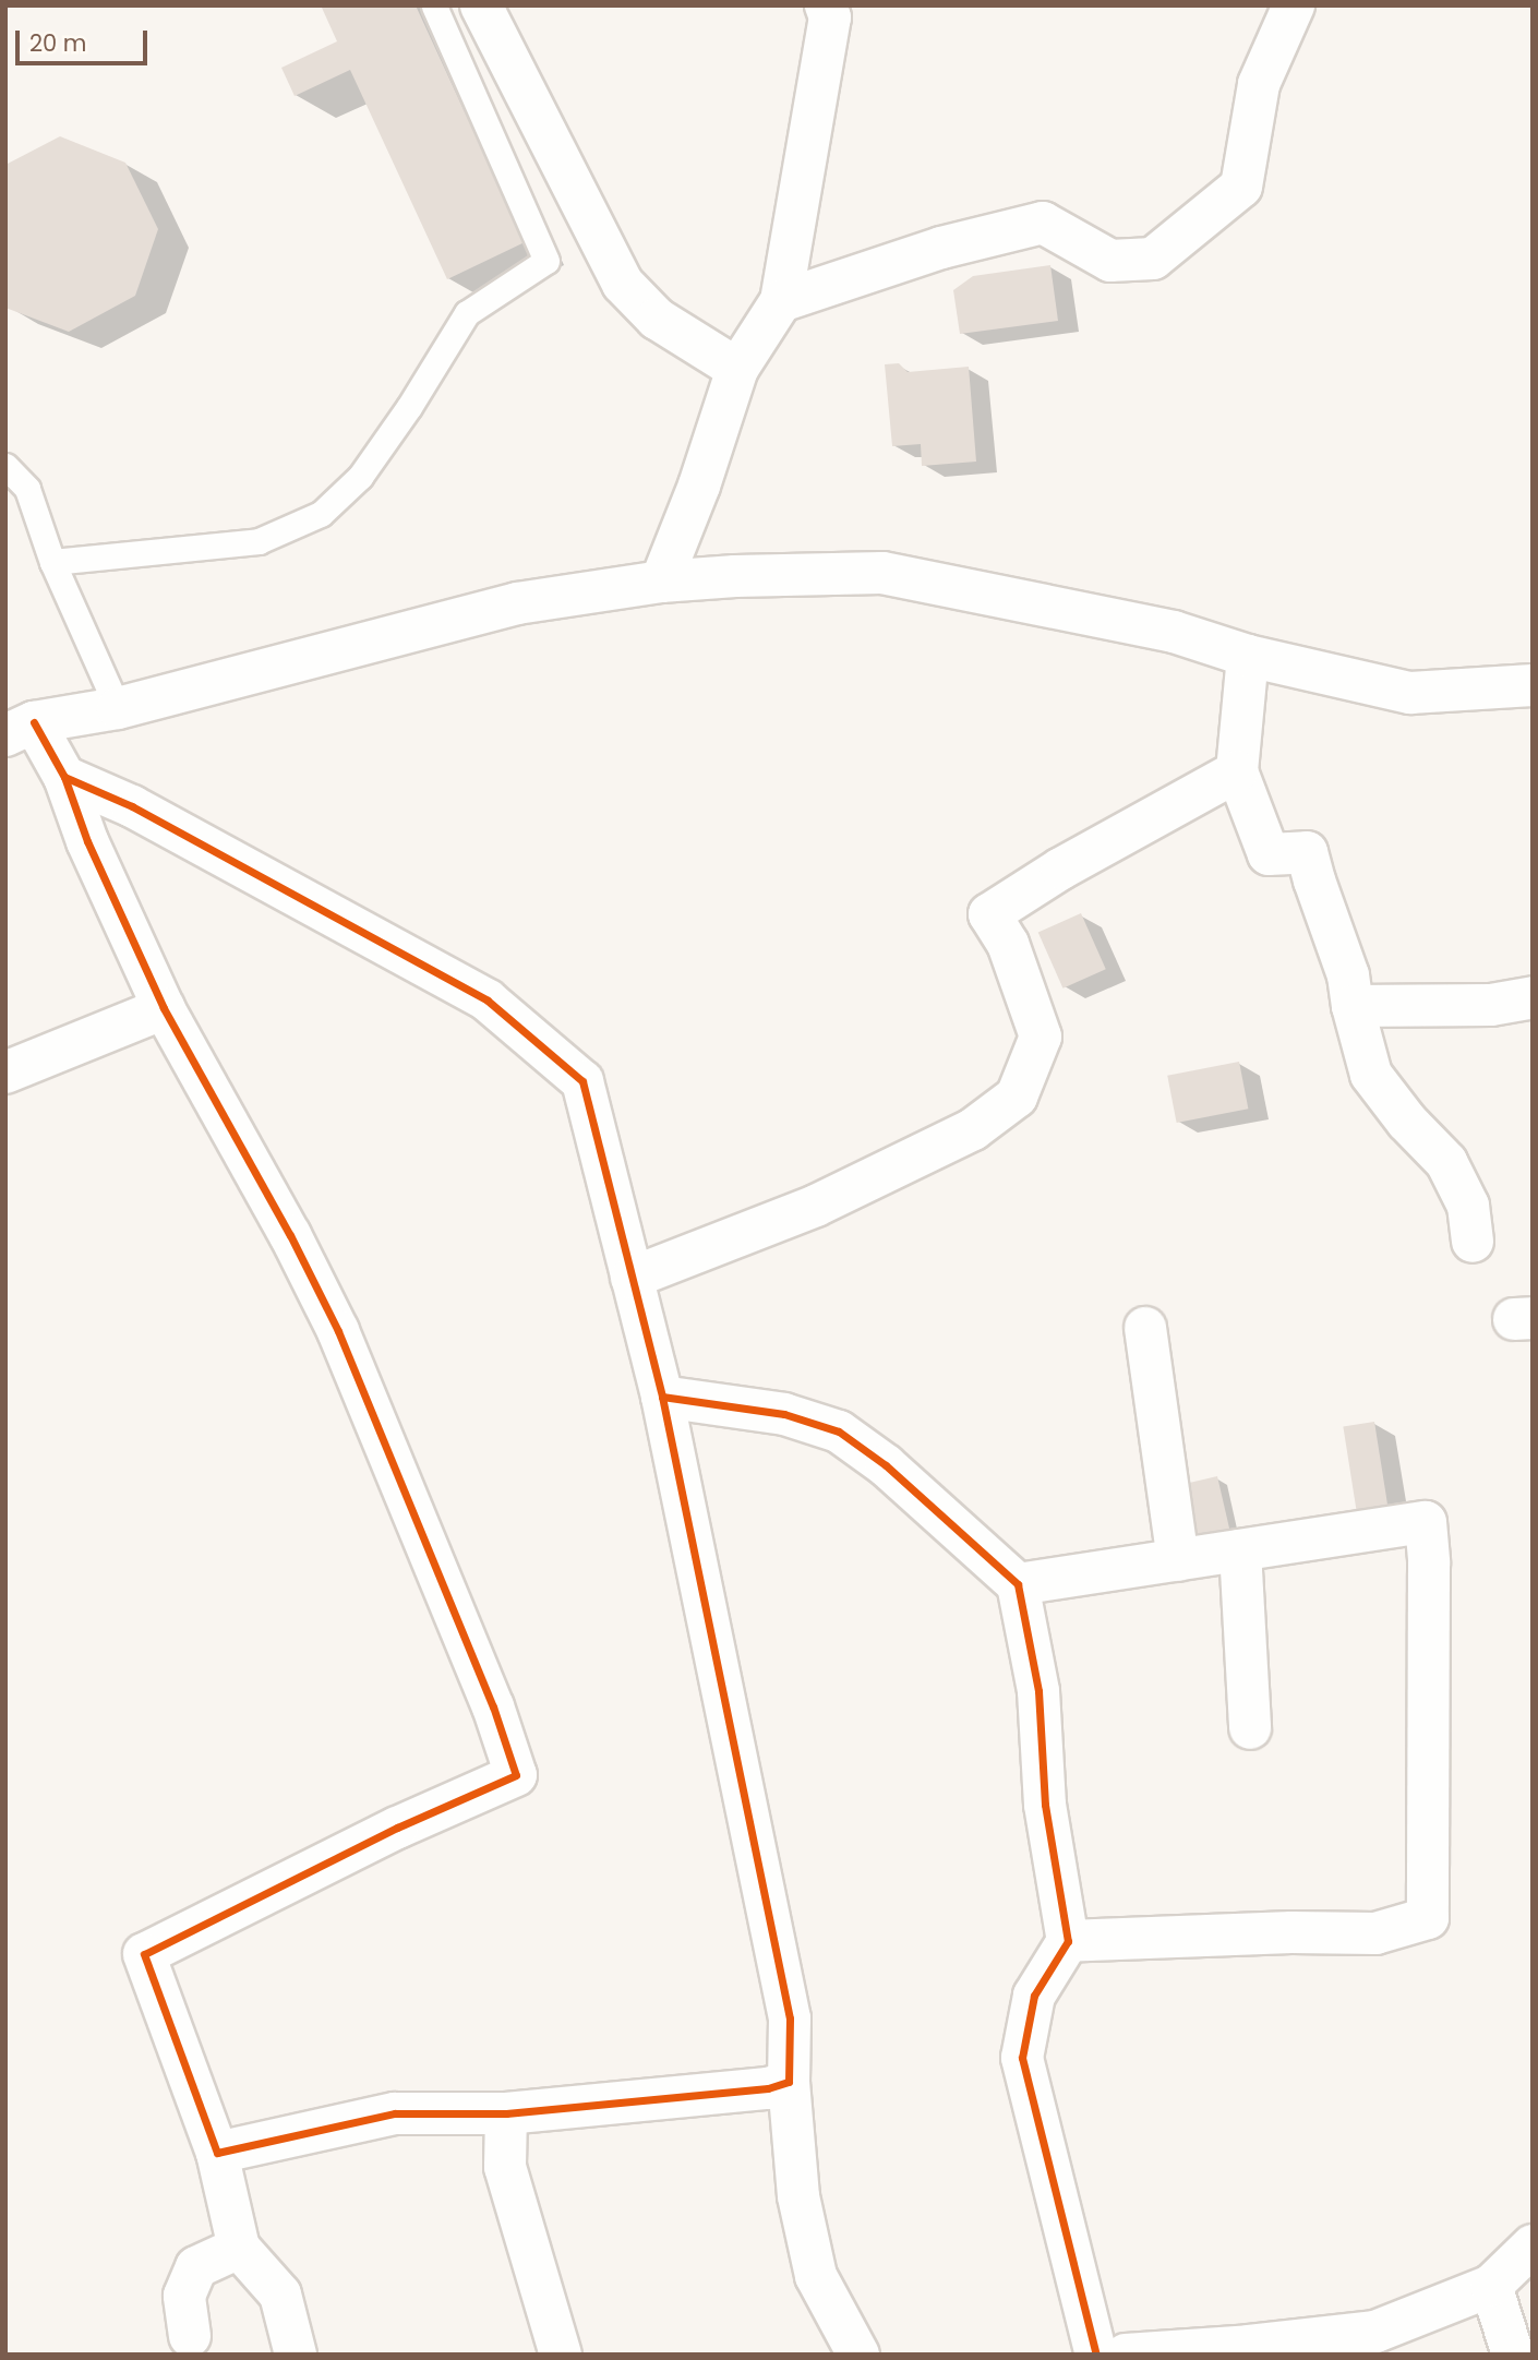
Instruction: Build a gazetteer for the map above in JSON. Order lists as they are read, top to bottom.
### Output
{
  "scale_bar": "20 m"
}
